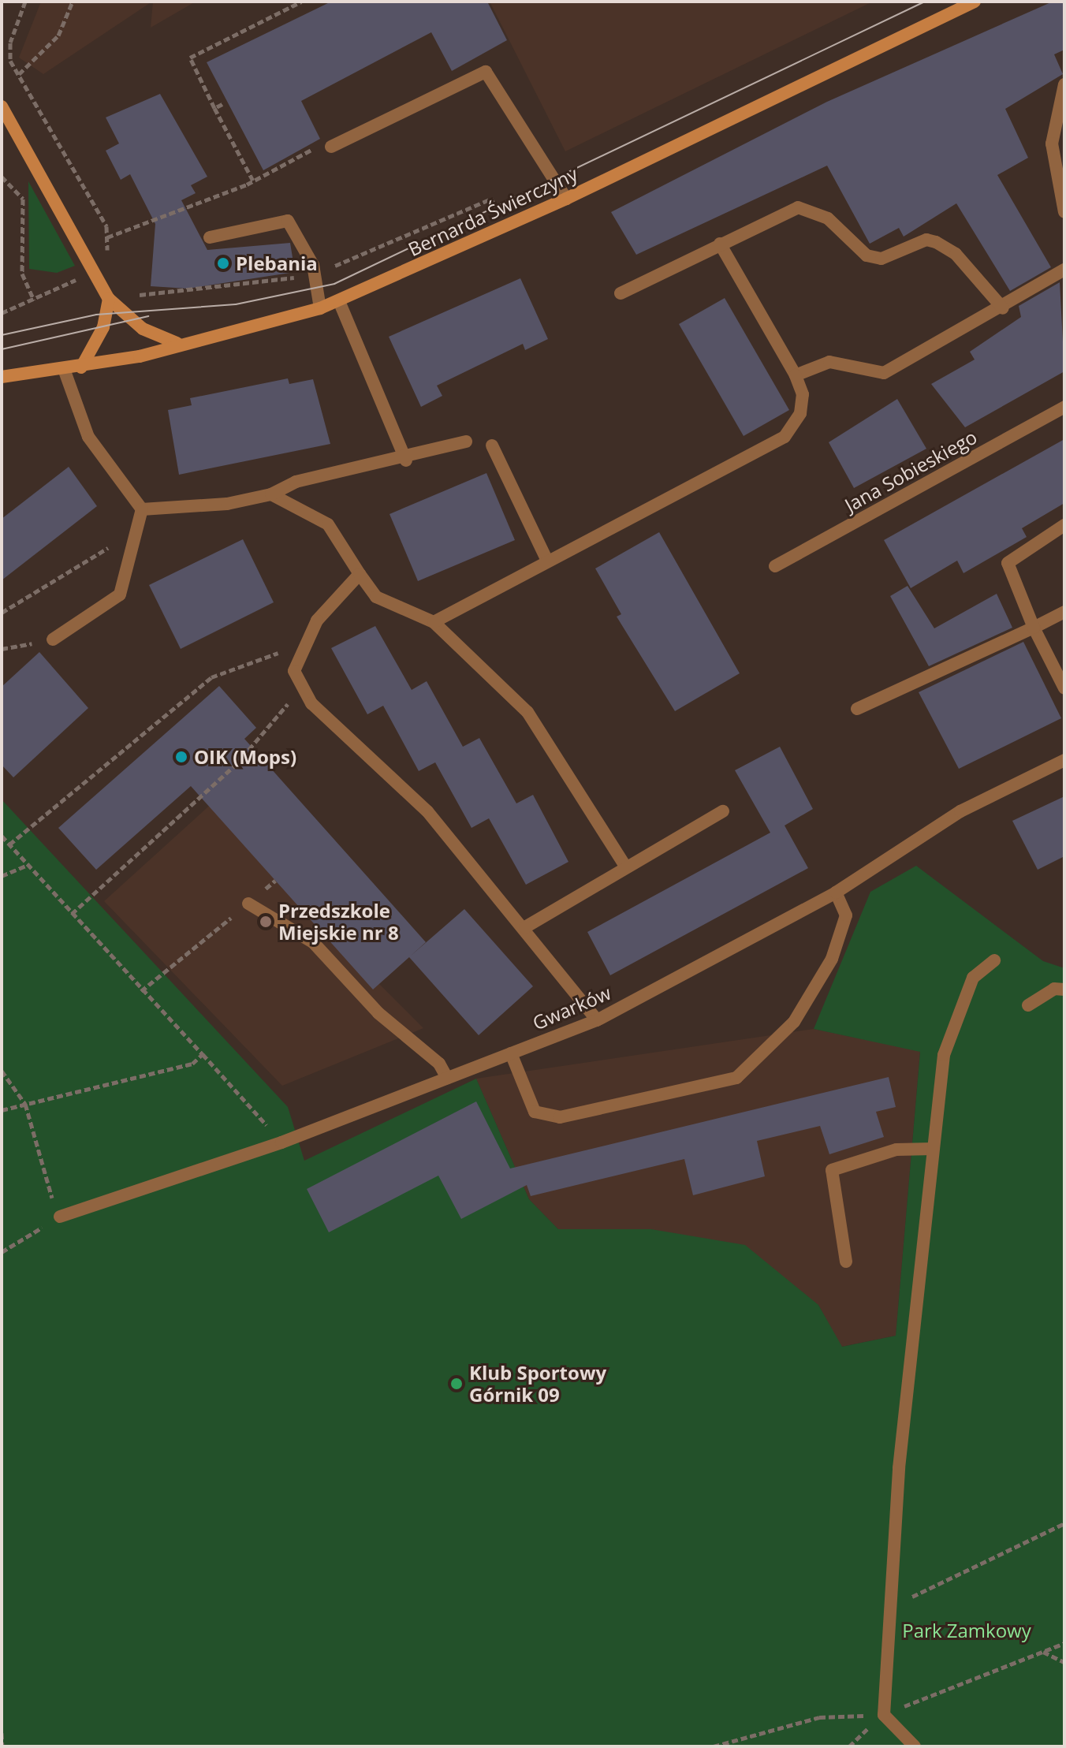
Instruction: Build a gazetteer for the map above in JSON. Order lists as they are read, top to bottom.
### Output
{
  "streets": {
    "street": ["Bernarda Świerczyny", "Jana Sobieskiego", "Gwarków"]
  },
  "parks": ["Park Zamkowy"],
  "places": [
    "Plebania",
    "OIK (Mops)",
    "Przedszkole Miejskie nr 8",
    "Klub Sportowy Górnik 09"
  ]
}
